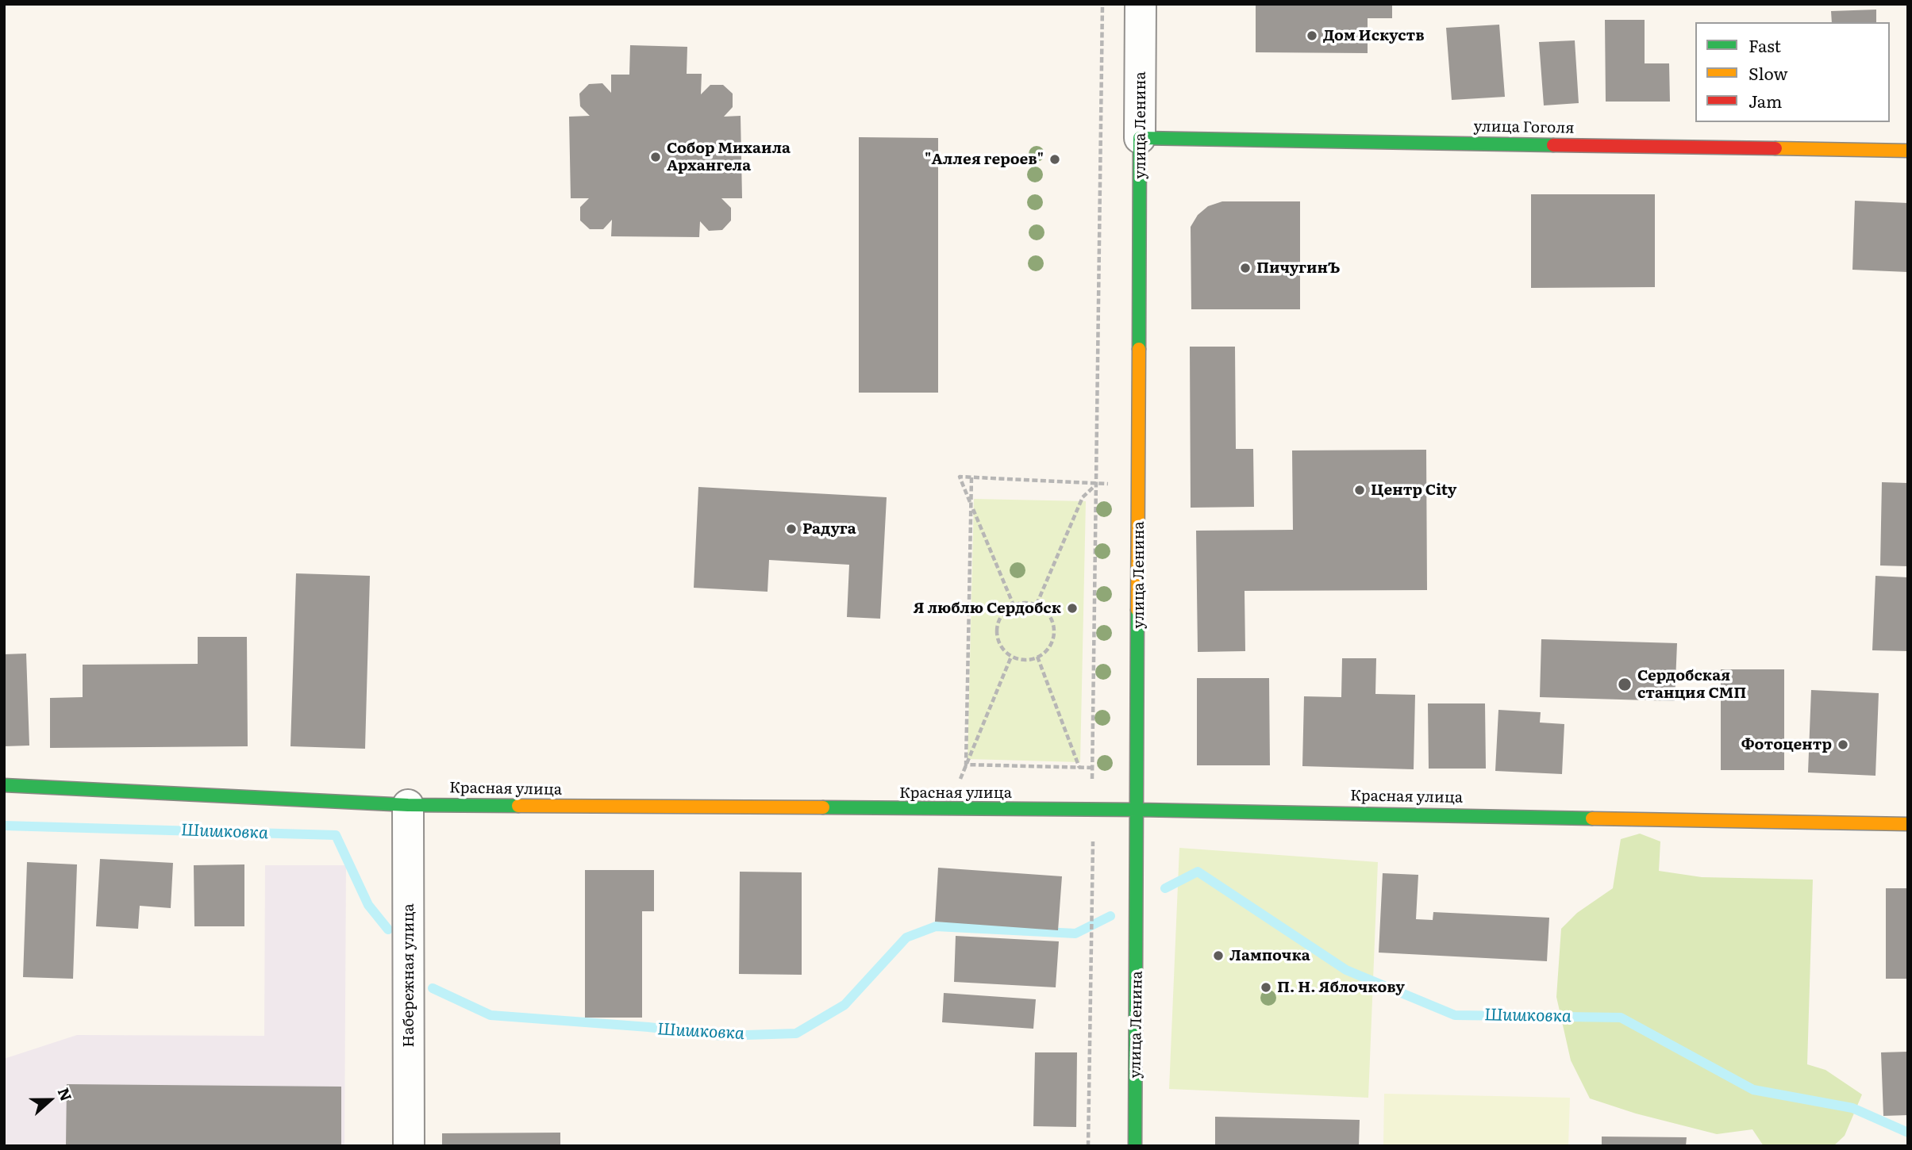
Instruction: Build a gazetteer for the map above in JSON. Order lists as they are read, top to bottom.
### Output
{
  "streets": {
    "street": [
      "улица Ленина",
      "улица Гоголя",
      "Красная улица",
      "Набережная улица"
    ]
  },
  "crossings": [
    ["улица Ленина", "улица Гоголя"],
    ["улица Ленина", "Красная улица"],
    ["Красная улица", "Набережная улица"]
  ],
  "water": ["Шишковка"],
  "places": [
    "Дом Искуств",
    "Собор Михаила Архангела",
    "\"Аллея героев\"",
    "ПичугинЪ",
    "Центр City",
    "Радуга",
    "Я люблю Сердобск",
    "Сердобская станция СМП",
    "Фотоцентр",
    "Лампочка",
    "П. Н. Яблочкову"
  ],
  "legend": ["Fast", "Slow", "Jam"],
  "north": "right"
}
